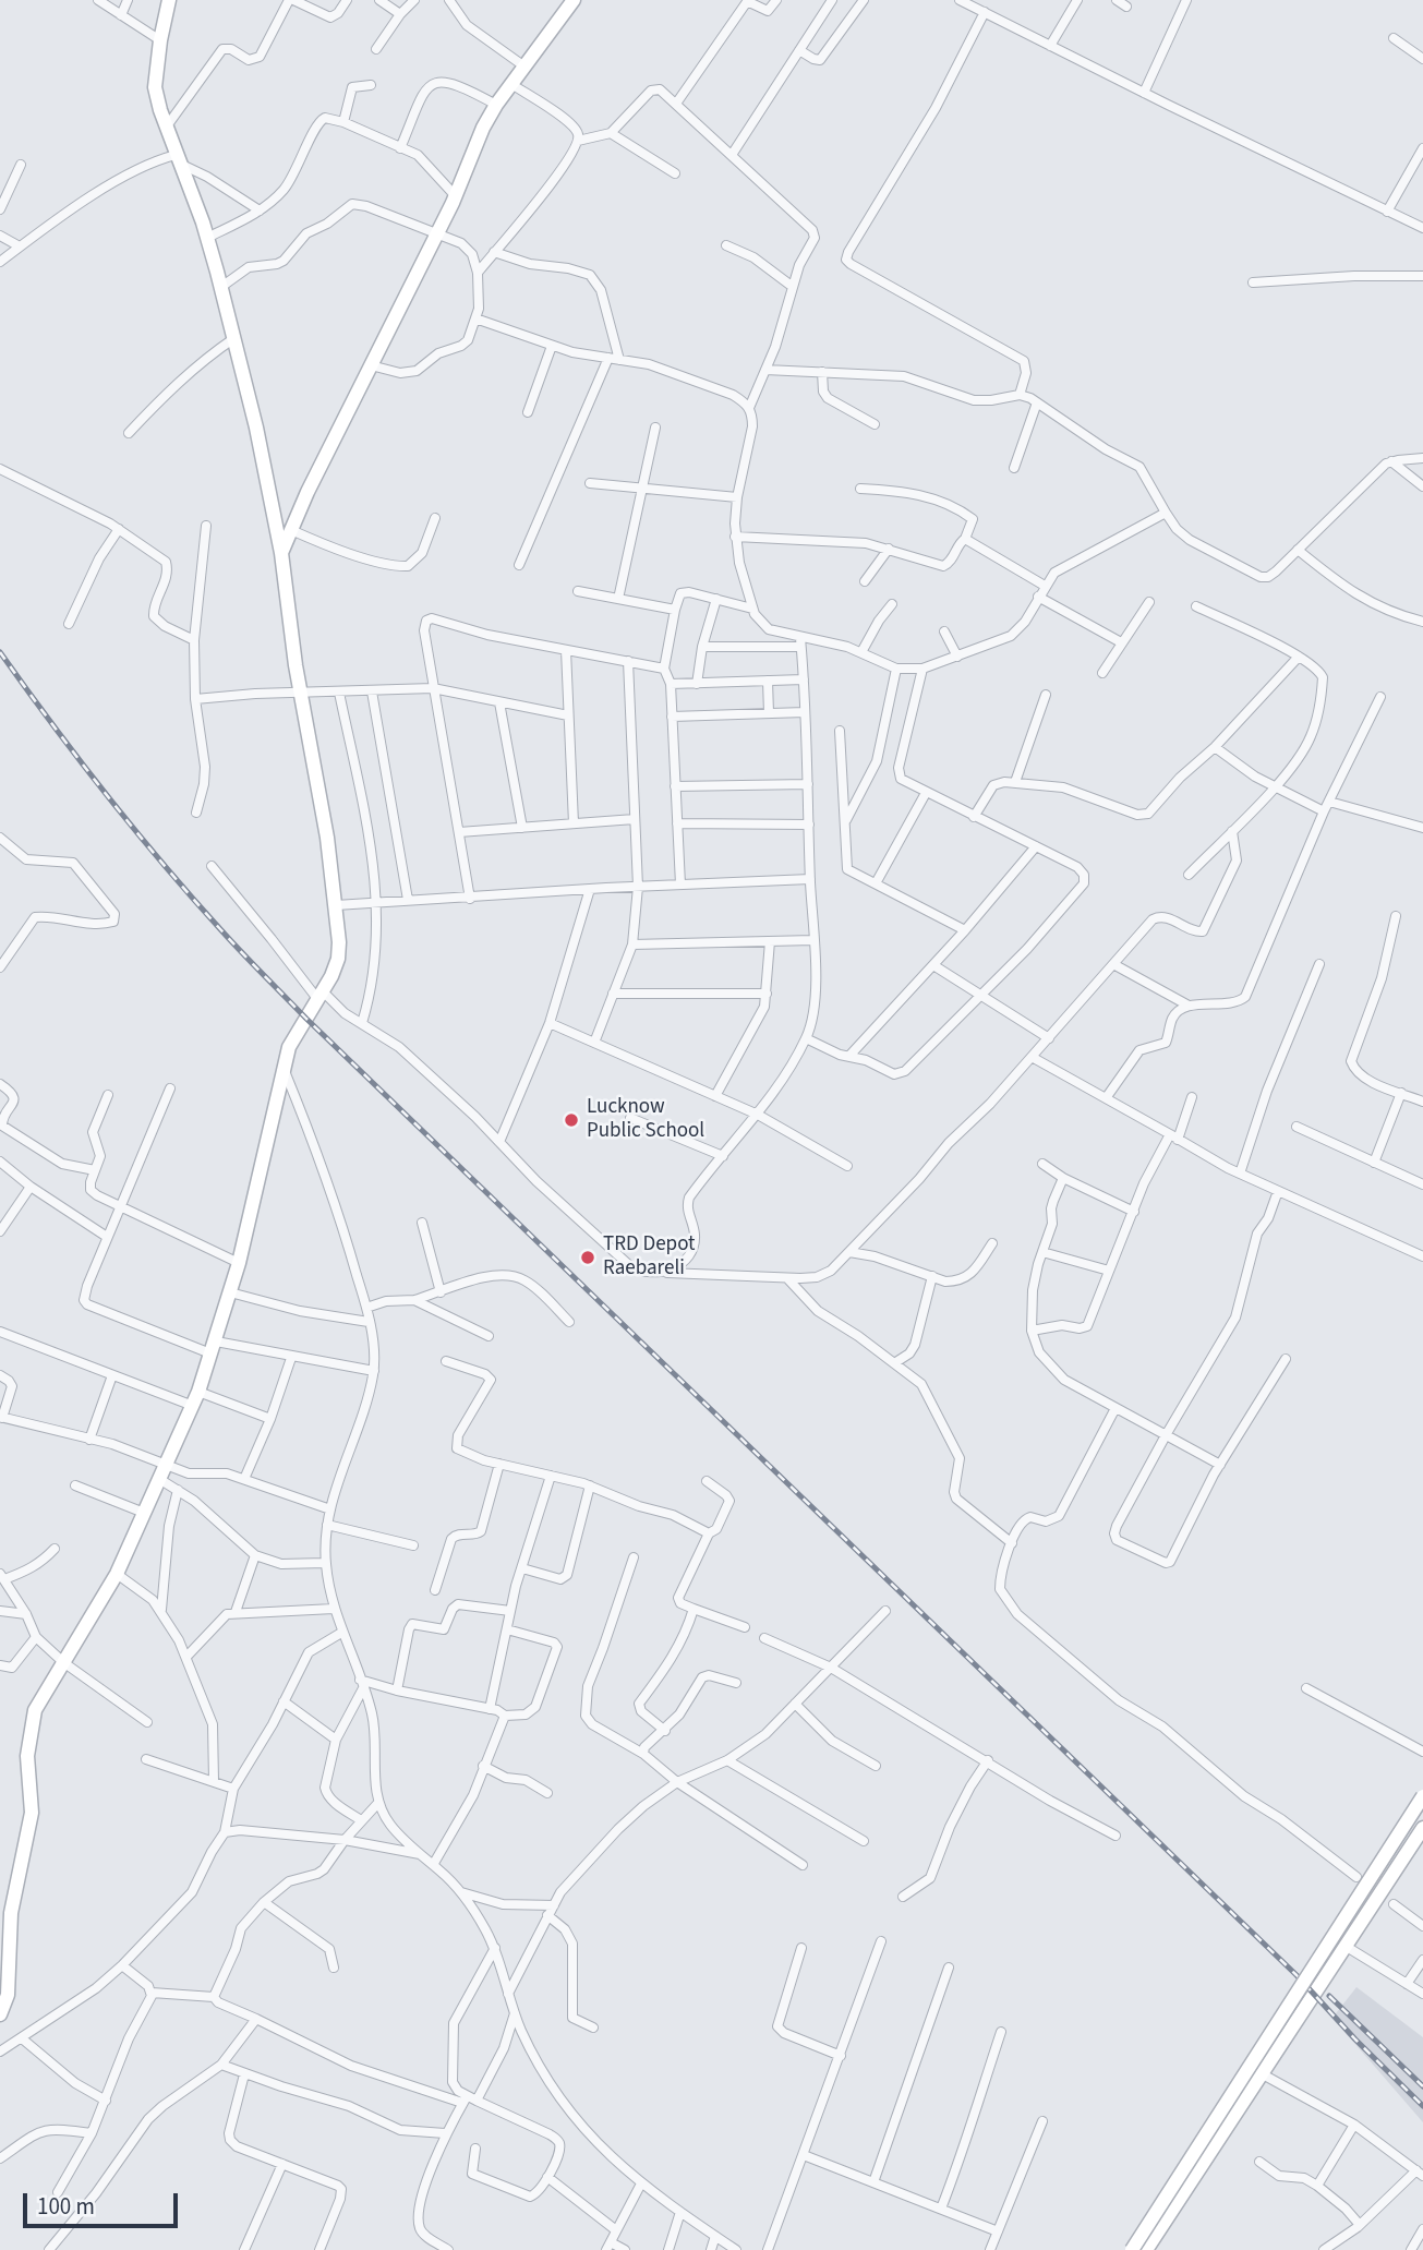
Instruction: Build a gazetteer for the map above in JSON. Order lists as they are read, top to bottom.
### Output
{
  "places": ["Lucknow Public School", "TRD Depot Raebareli"],
  "scale_bar": "100 m"
}
